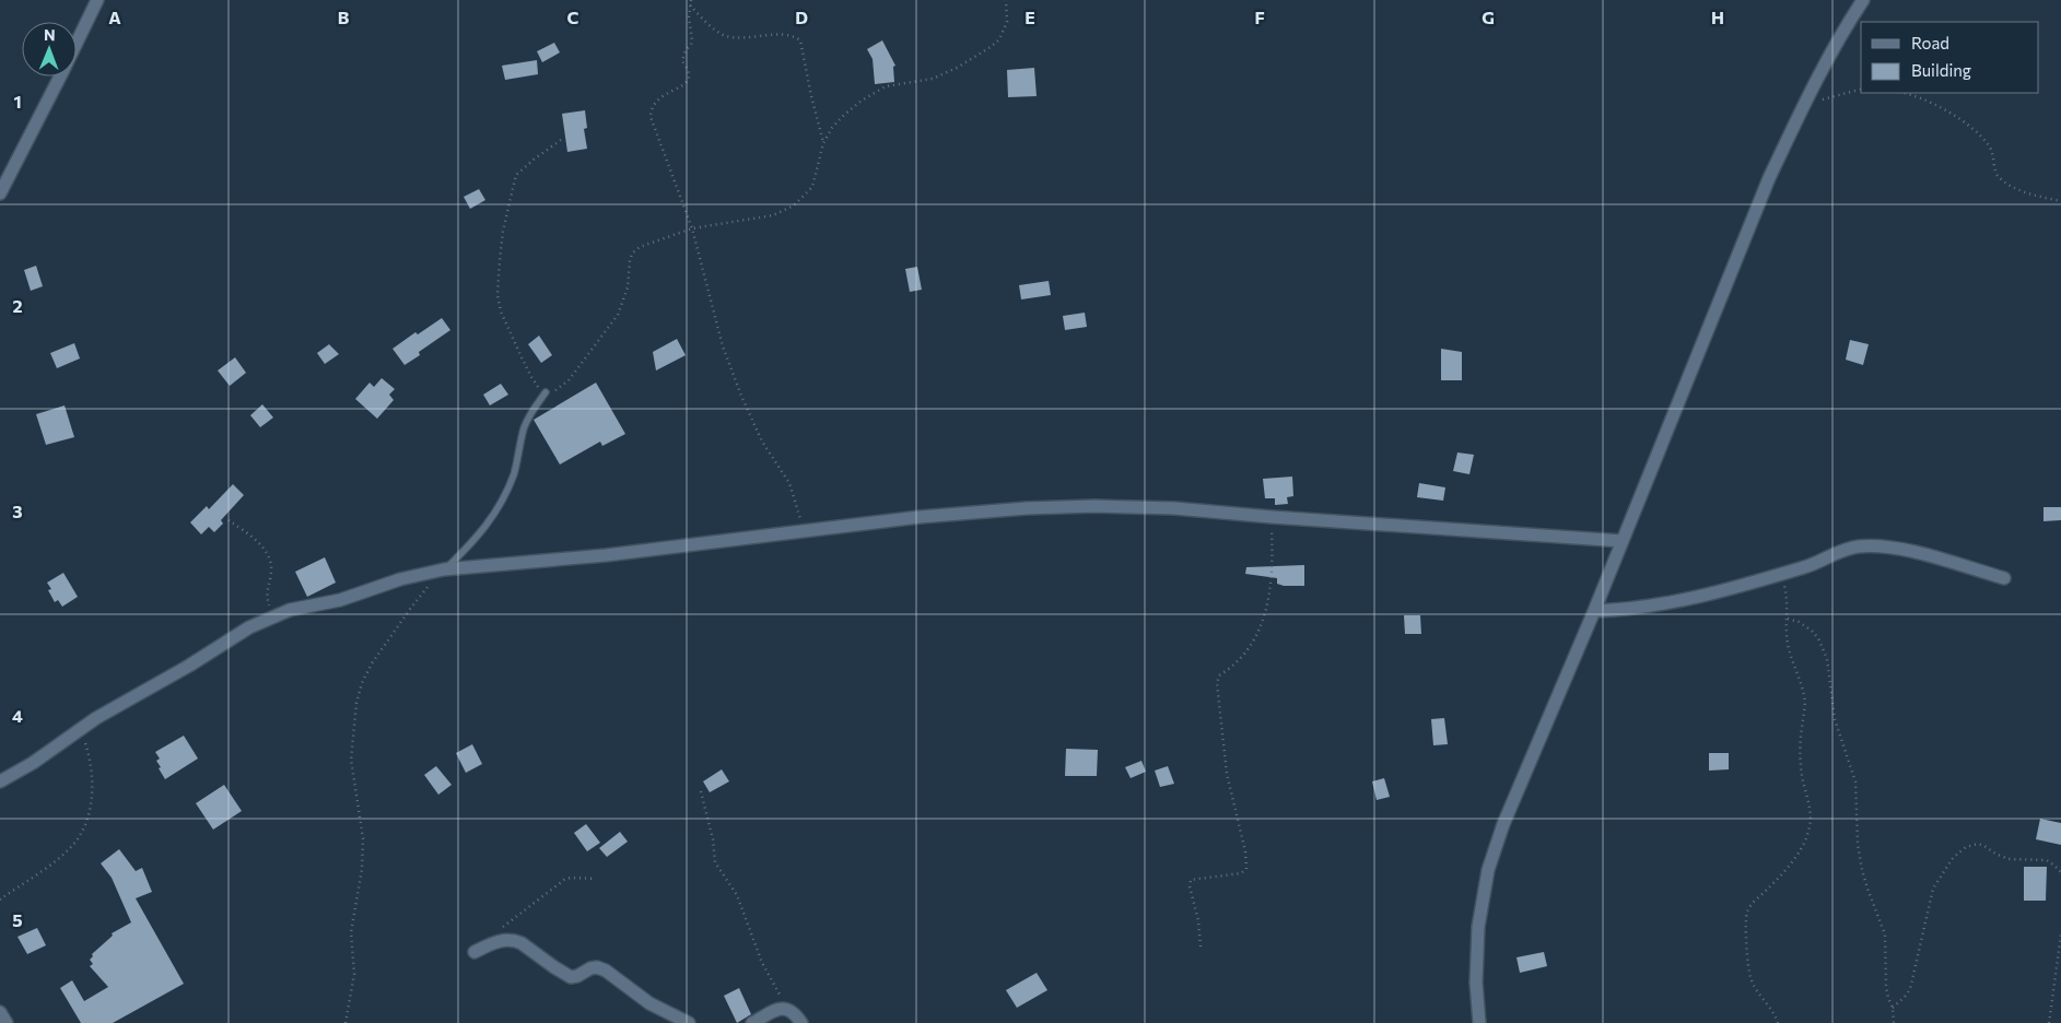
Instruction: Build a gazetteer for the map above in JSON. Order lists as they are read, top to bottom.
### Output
{
  "legend": ["Road", "Building"],
  "north": "top",
  "grid": {
    "columns": [
      "A",
      "B",
      "C",
      "D",
      "E",
      "F",
      "G",
      "H"
    ],
    "rows": [
      "1",
      "2",
      "3",
      "4",
      "5"
    ]
  }
}
